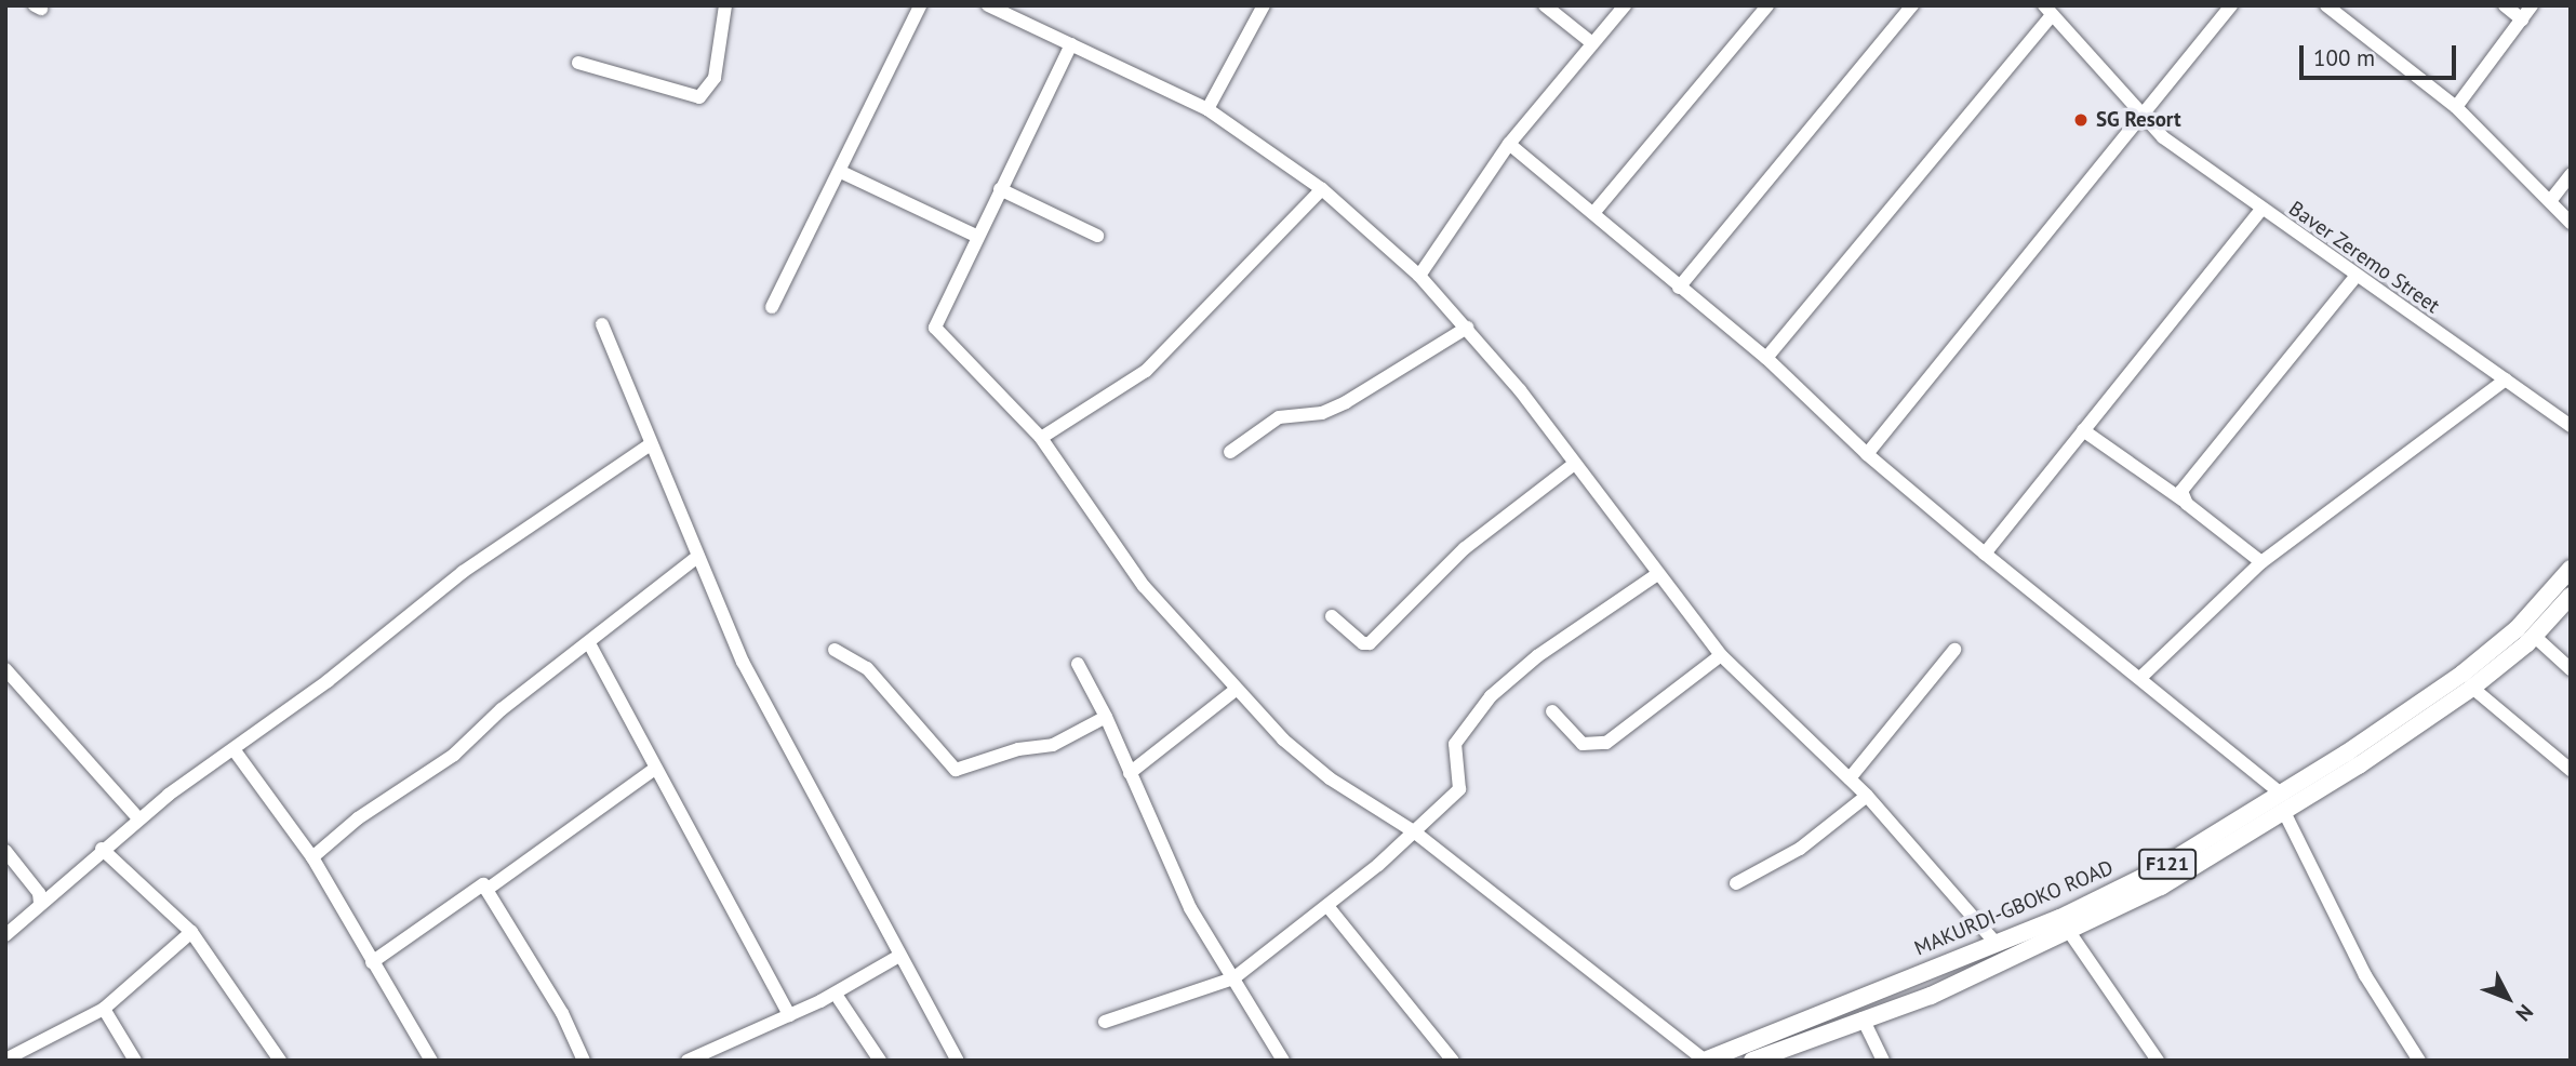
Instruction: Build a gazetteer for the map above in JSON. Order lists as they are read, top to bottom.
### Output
{
  "streets": {
    "main road": ["F121", "MAKURDI-GBOKO ROAD"],
    "street": ["Baver Zeremo Street"]
  },
  "crossings": [
    ["F121", "MAKURDI-GBOKO ROAD"]
  ],
  "places": ["SG Resort"],
  "scale_bar": "100 m",
  "north": "bottom right"
}
